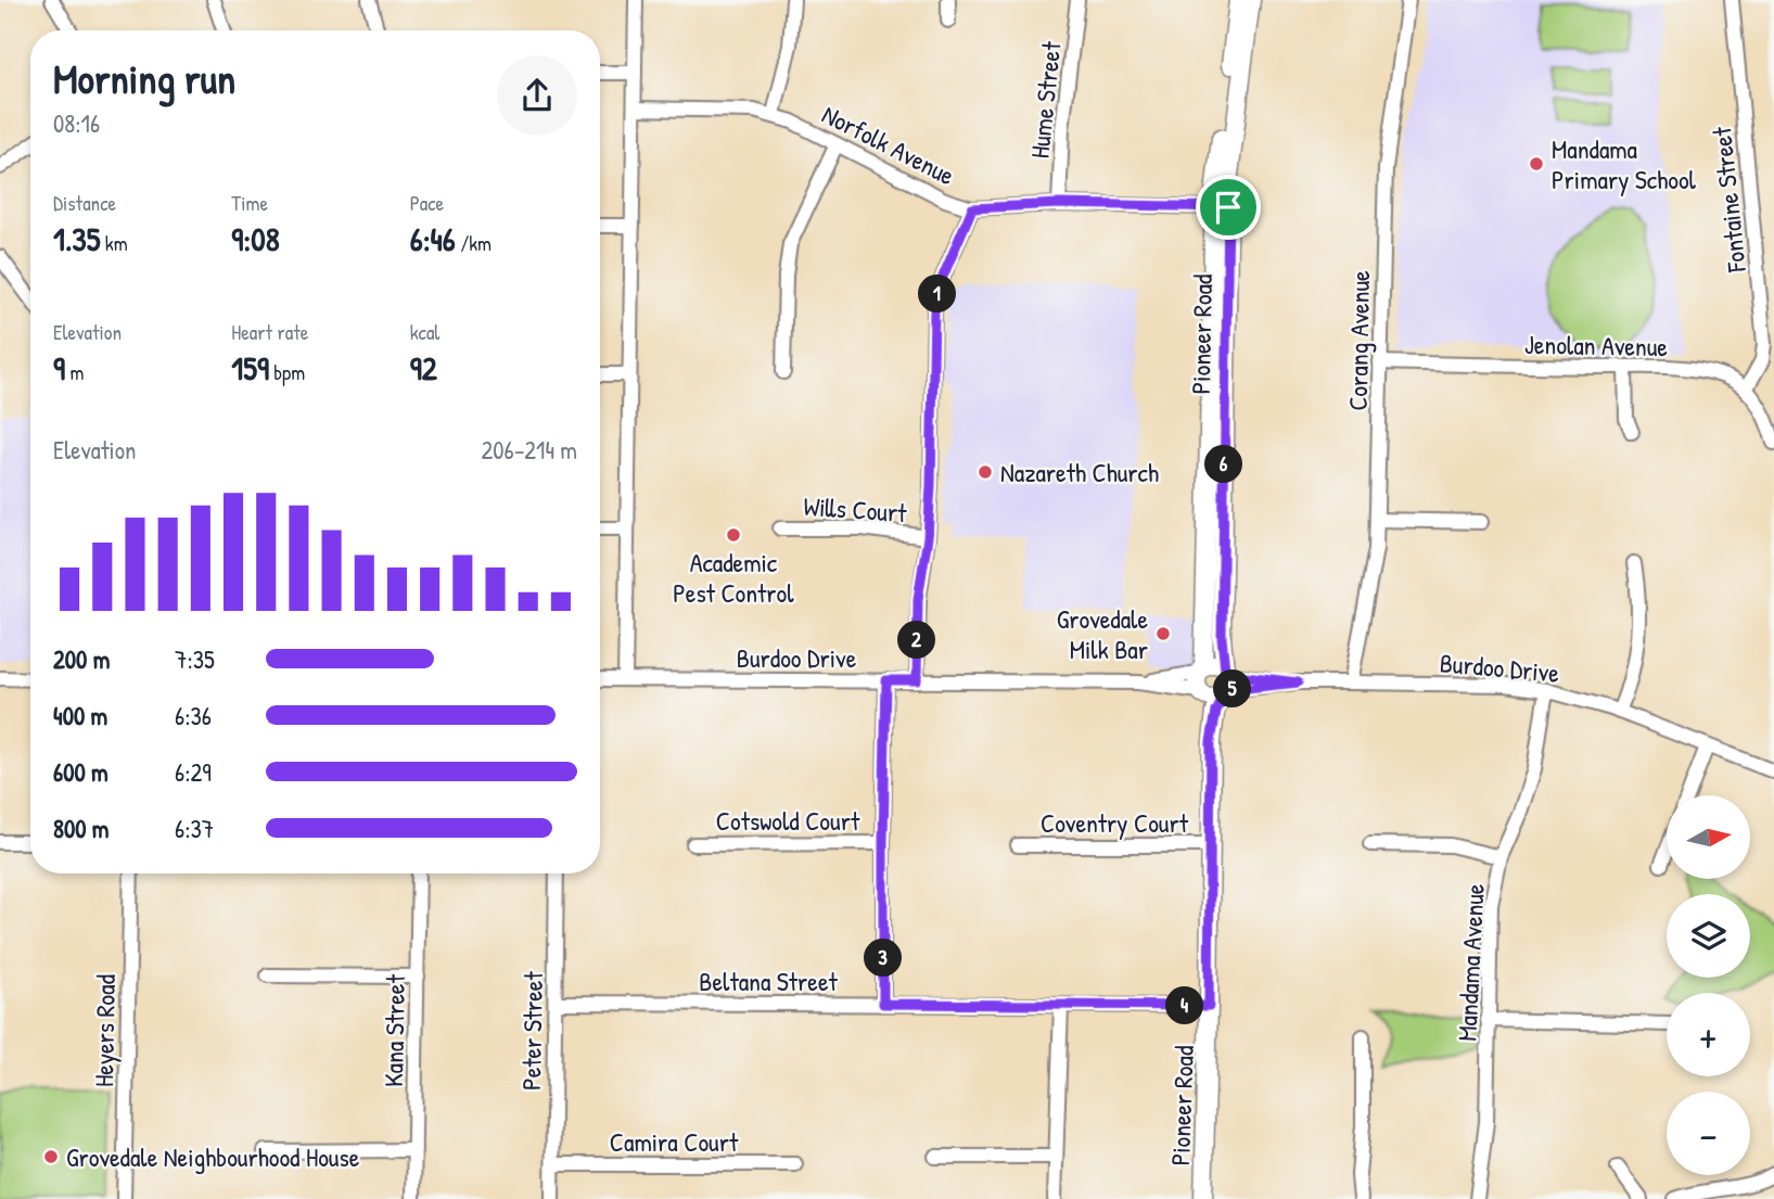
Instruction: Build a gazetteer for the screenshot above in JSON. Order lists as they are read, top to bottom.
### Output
{
  "streets": {
    "main road": ["Pioneer Road"],
    "street": [
      "Hume Street",
      "Norfolk Avenue",
      "Fontaine Street",
      "Corang Avenue",
      "Jenolan Avenue",
      "Wills Court",
      "Burdoo Drive",
      "Cotswold Court",
      "Coventry Court",
      "Mandama Avenue",
      "Beltana Street",
      "Heyers Road",
      "Kana Street",
      "Peter Street",
      "Camira Court"
    ]
  },
  "crossings": [
    ["Hume Street", "Norfolk Avenue"],
    ["Norfolk Avenue", "Pioneer Road"],
    ["Fontaine Street", "Jenolan Avenue"],
    ["Pioneer Road", "Burdoo Drive"],
    ["Pioneer Road", "Coventry Court"],
    ["Pioneer Road", "Beltana Street"],
    ["Corang Avenue", "Jenolan Avenue"],
    ["Corang Avenue", "Burdoo Drive"],
    ["Burdoo Drive", "Mandama Avenue"],
    ["Beltana Street", "Peter Street"],
    ["Peter Street", "Camira Court"]
  ],
  "places": [
    "Mandama Primary School",
    "Nazareth Church",
    "Academic Pest Control",
    "Grovedale Milk Bar",
    "Grovedale Neighbourhood House"
  ],
  "north": "right",
  "page": {
    "heading": ["Morning run", "08:16"],
    "stats": [
      ["Distance", "1.35 km"],
      ["Time", "9:08"],
      ["Pace", "6:46 /km"],
      ["Elevation", "9 m"],
      ["Heart rate", "159 bpm"],
      ["kcal", "92"]
    ],
    "pins": [
      "1",
      "6",
      "2",
      "5",
      "3",
      "4"
    ],
    "chart": ["Elevation", "206–214 m"],
    "list": [
      {
        "name": "200 m",
        "note": "7:35"
      },
      {
        "name": "400 m",
        "note": "6:36"
      },
      {
        "name": "600 m",
        "note": "6:29"
      },
      {
        "name": "800 m",
        "note": "6:37"
      }
    ],
    "map_buttons": ["+", "−"]
  }
}
